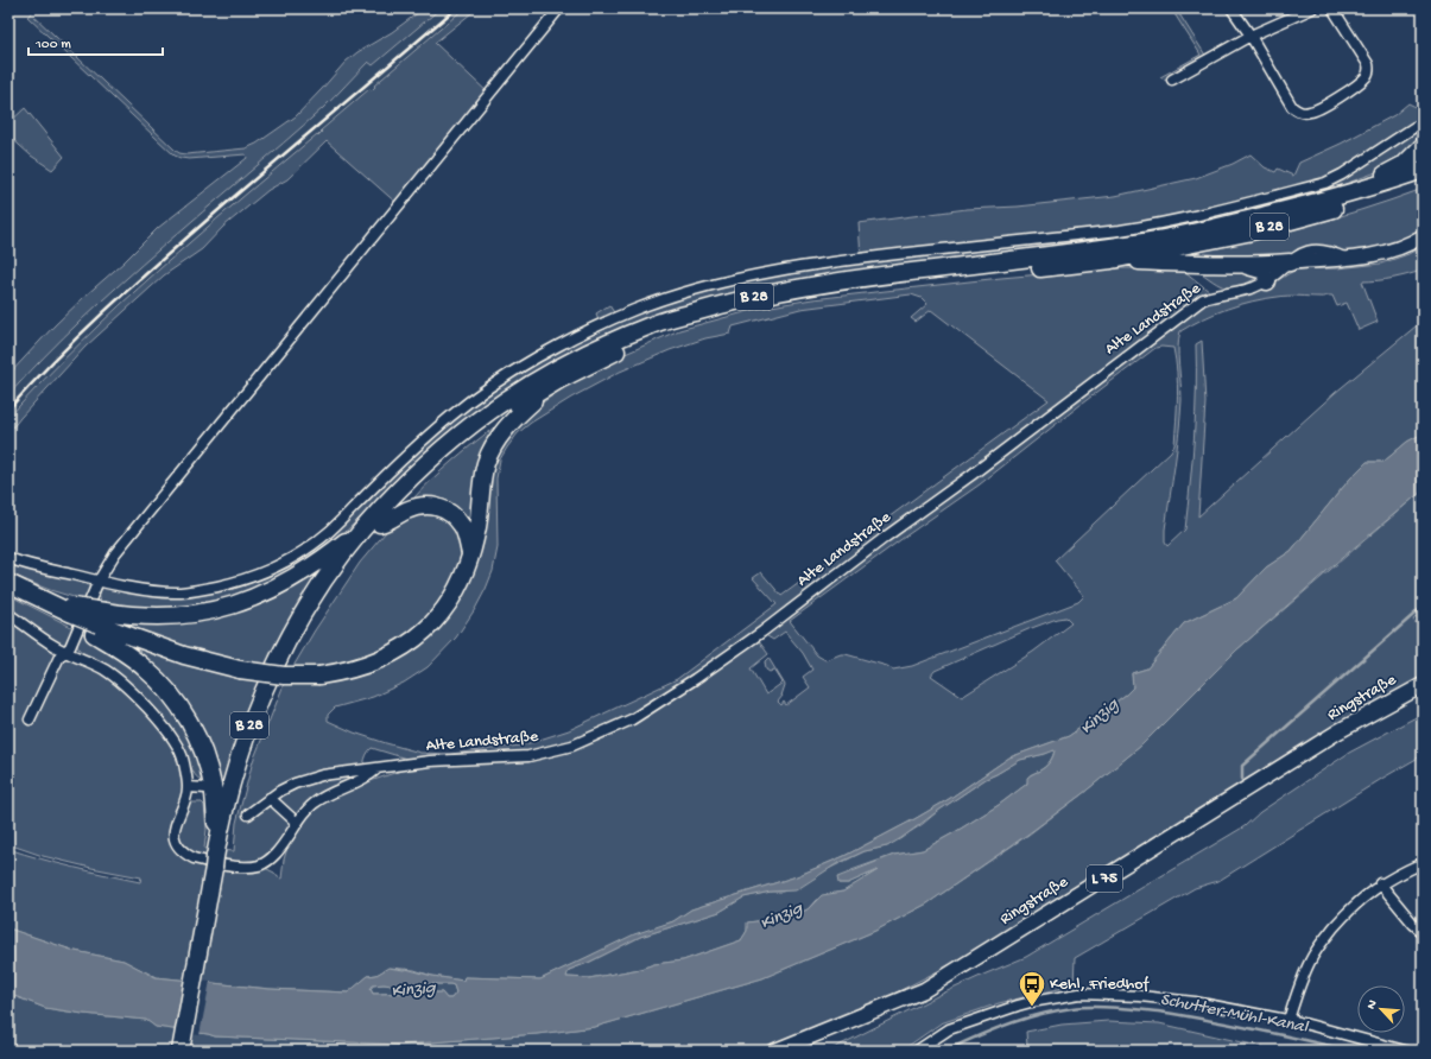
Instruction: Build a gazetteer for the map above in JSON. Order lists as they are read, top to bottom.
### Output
{
  "streets": {
    "highway": ["B 28"],
    "main road": ["Ringstraße", "L 75"],
    "street": ["Alte Landstraße"]
  },
  "water": ["Kinzig", "Schutter-Mühl-Kanal"],
  "places": {
    "bus stop": ["Kehl, Friedhof"]
  },
  "scale_bar": "100 m",
  "north": "top left"
}
